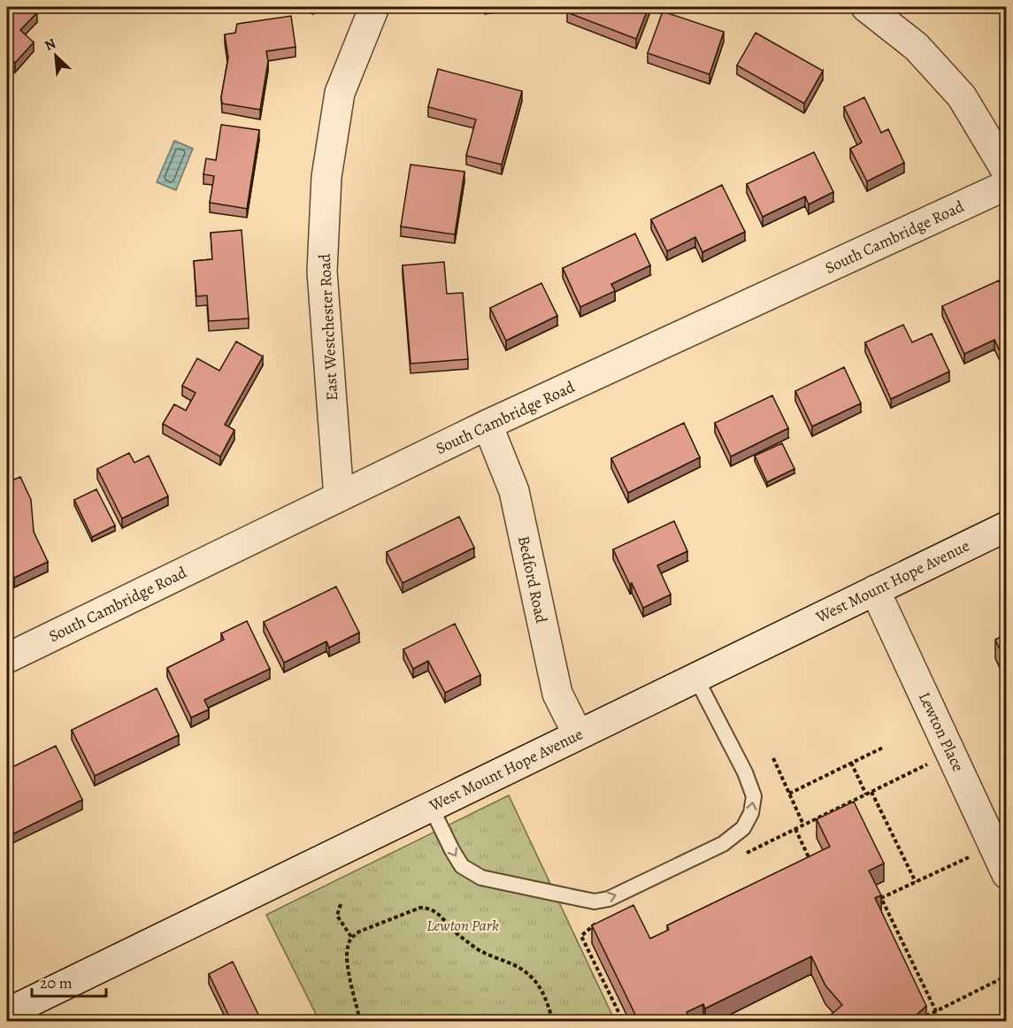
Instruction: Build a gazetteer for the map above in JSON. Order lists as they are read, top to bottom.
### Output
{
  "streets": {
    "street": [
      "South Cambridge Road",
      "East Westchester Road",
      "Bedford Road",
      "West Mount Hope Avenue",
      "Lewton Place"
    ]
  },
  "crossings": [
    ["South Cambridge Road", "East Westchester Road"],
    ["South Cambridge Road", "Bedford Road"],
    ["Bedford Road", "West Mount Hope Avenue"],
    ["West Mount Hope Avenue", "Lewton Place"]
  ],
  "parks": ["Lewton Park"],
  "scale_bar": "20 m",
  "north": "top left"
}
